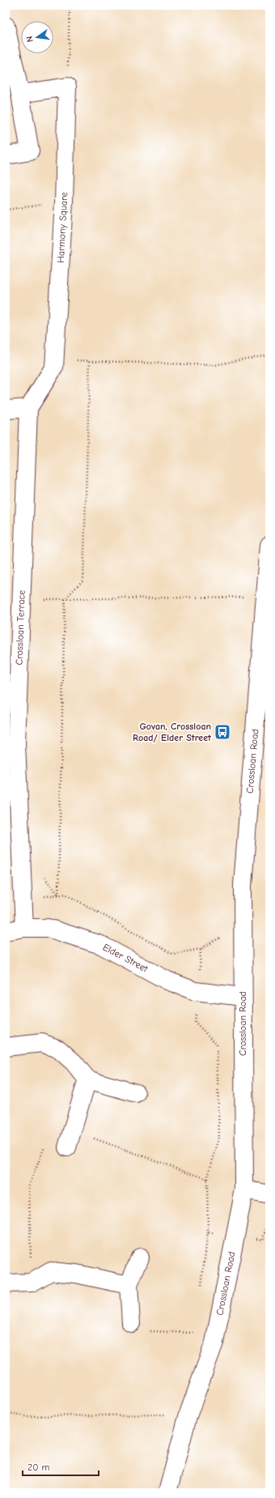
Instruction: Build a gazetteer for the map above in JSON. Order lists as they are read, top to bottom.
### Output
{
  "streets": {
    "street": [
      "Harmony Square",
      "Crossloan Terrace",
      "Crossloan Road",
      "Elder Street"
    ]
  },
  "crossings": [
    ["Harmony Square", "Crossloan Terrace"],
    ["Crossloan Terrace", "Elder Street"],
    ["Crossloan Road", "Elder Street"]
  ],
  "places": {
    "bus stop": ["Govan, Crossloan Road/ Elder Street"]
  },
  "scale_bar": "20 m",
  "north": "left"
}
